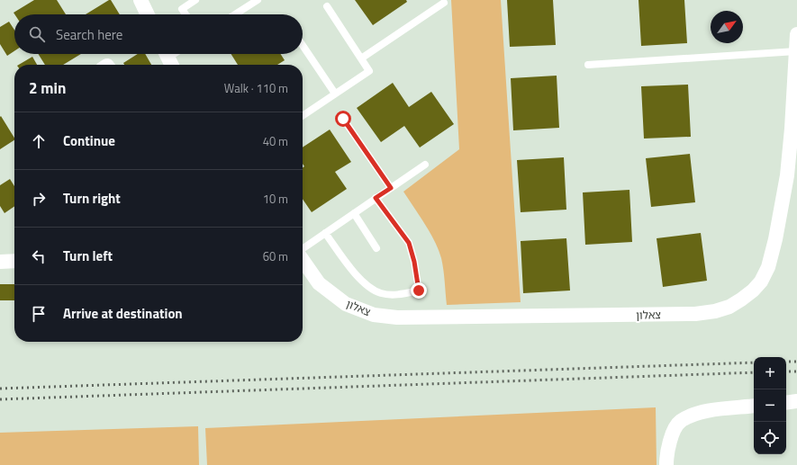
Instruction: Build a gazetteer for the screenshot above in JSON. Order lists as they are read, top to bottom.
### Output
{
  "streets": {
    "street": ["צאלון"]
  },
  "north": "top right",
  "page": {
    "search": "Search here",
    "heading": ["2 min", "Walk · 110 m"],
    "list": [
      ["Continue", "40 m"],
      ["Turn right", "10 m"],
      ["Turn left", "60 m"],
      "Arrive at destination"
    ],
    "map_buttons": ["+", "−"]
  }
}
